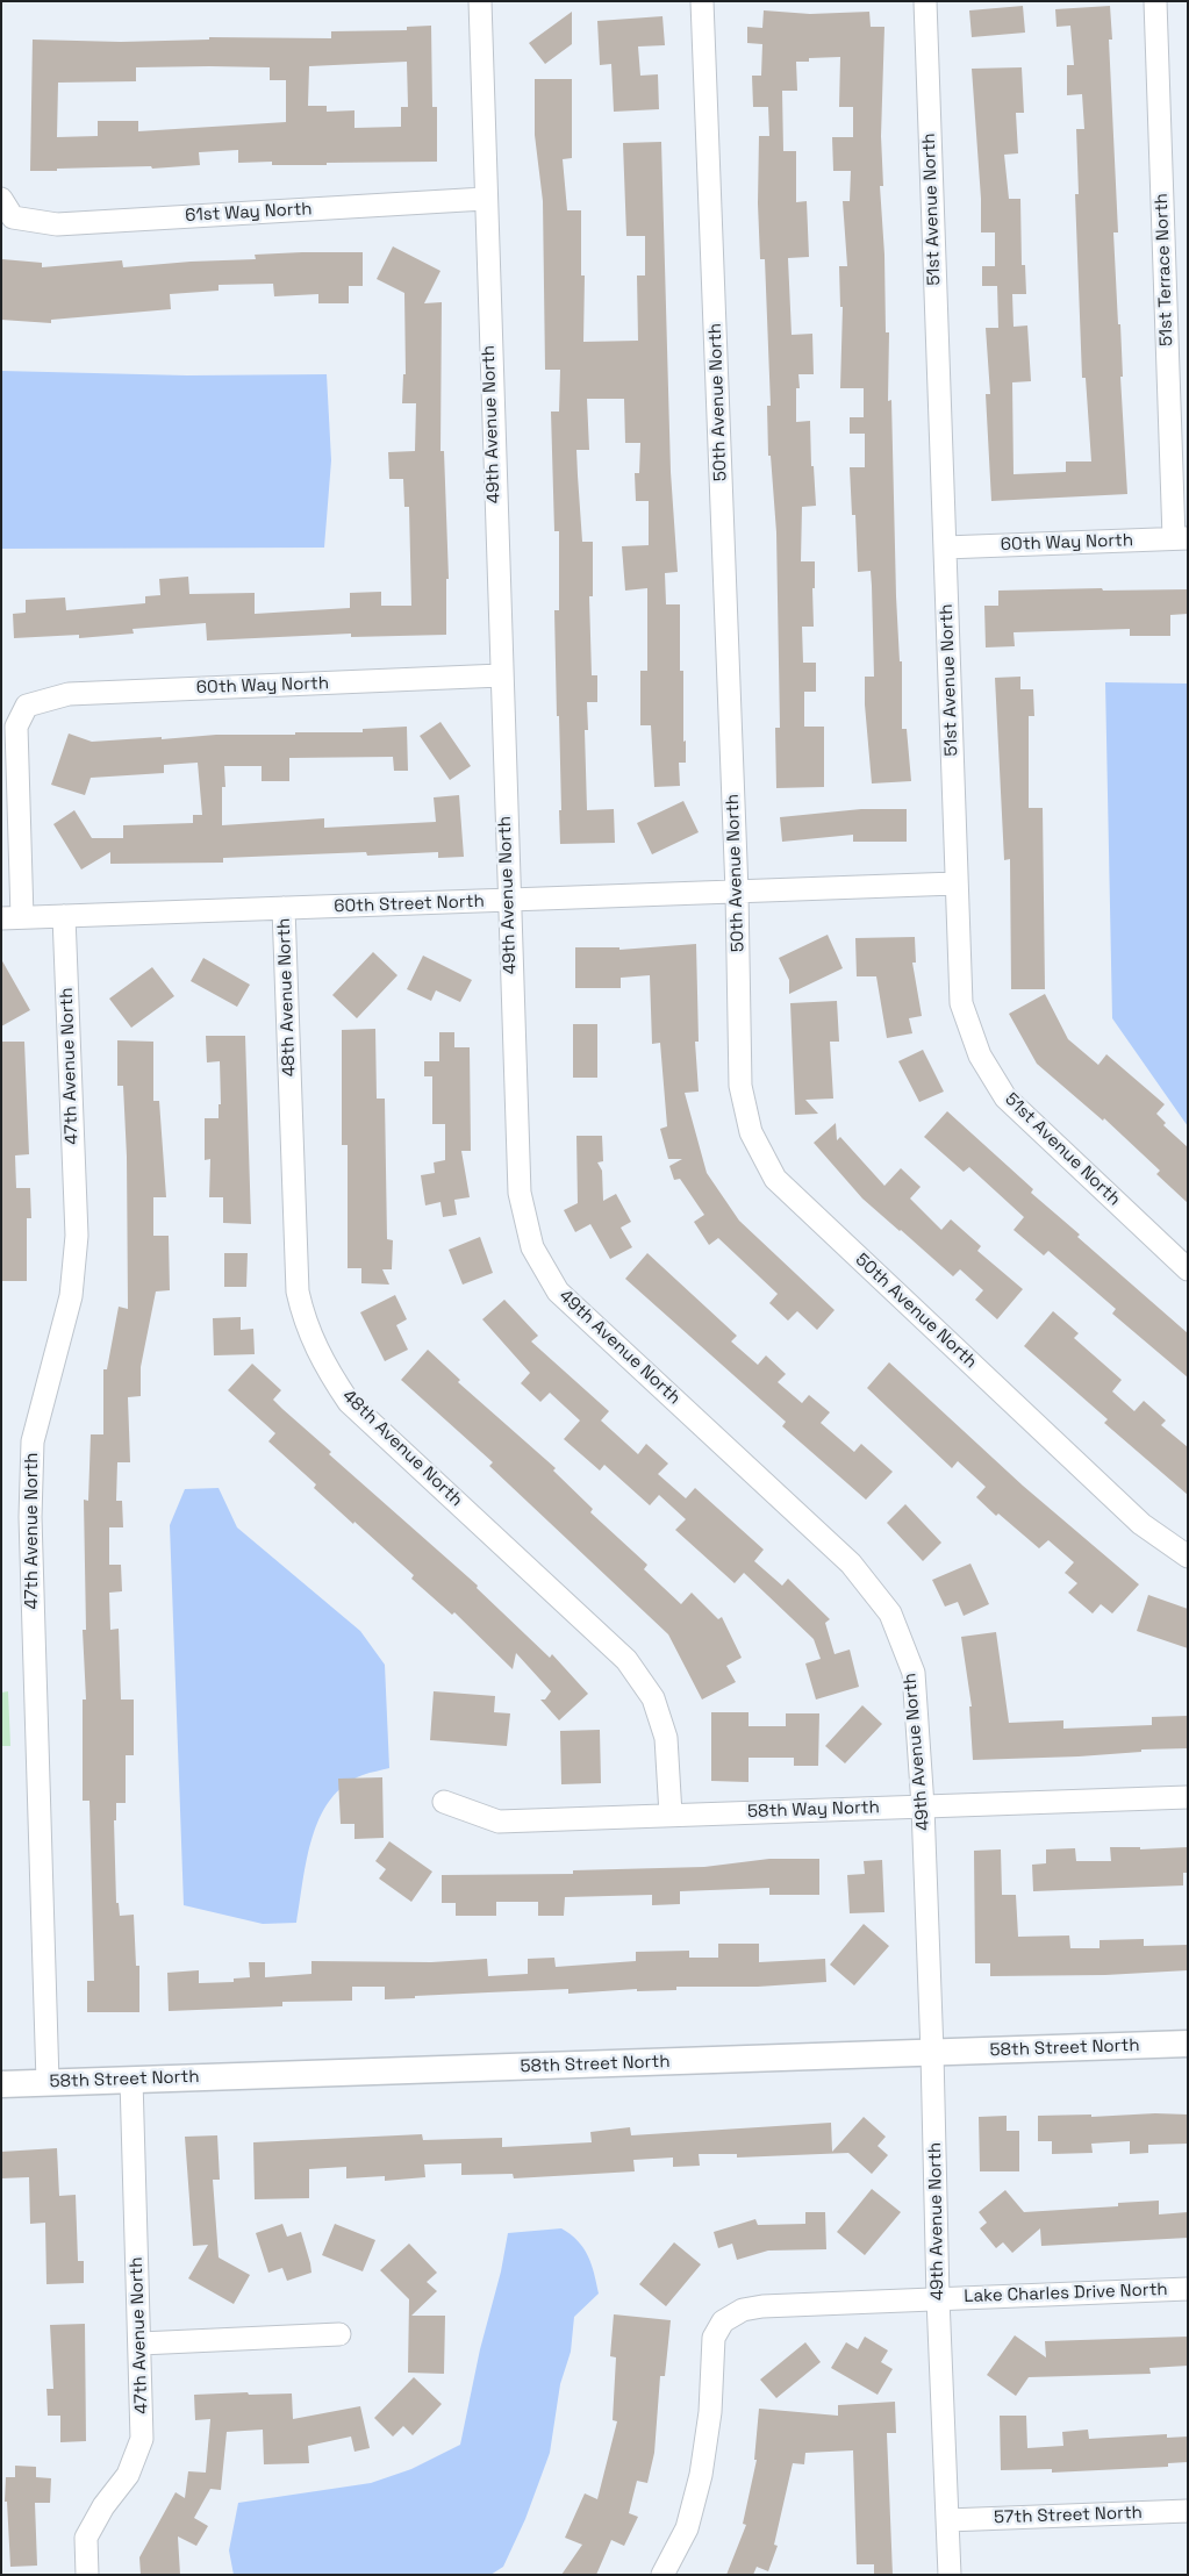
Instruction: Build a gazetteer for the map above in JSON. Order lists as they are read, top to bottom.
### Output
{
  "streets": {
    "street": [
      "51st Avenue North",
      "61st Way North",
      "51st Terrace North",
      "50th Avenue North",
      "49th Avenue North",
      "60th Way North",
      "60th Street North",
      "48th Avenue North",
      "47th Avenue North",
      "58th Way North",
      "58th Street North",
      "Lake Charles Drive North",
      "57th Street North"
    ]
  },
  "crossings": [
    ["51st Avenue North", "60th Way North"],
    ["51st Avenue North", "60th Street North"],
    ["61st Way North", "49th Avenue North"],
    ["51st Terrace North", "60th Way North"],
    ["50th Avenue North", "60th Street North"],
    ["49th Avenue North", "60th Way North"],
    ["49th Avenue North", "60th Street North"],
    ["49th Avenue North", "58th Way North"],
    ["49th Avenue North", "58th Street North"],
    ["49th Avenue North", "Lake Charles Drive North"],
    ["49th Avenue North", "57th Street North"],
    ["60th Way North", "60th Street North"],
    ["60th Street North", "48th Avenue North"],
    ["60th Street North", "47th Avenue North"],
    ["48th Avenue North", "58th Way North"],
    ["47th Avenue North", "58th Street North"]
  ]
}
